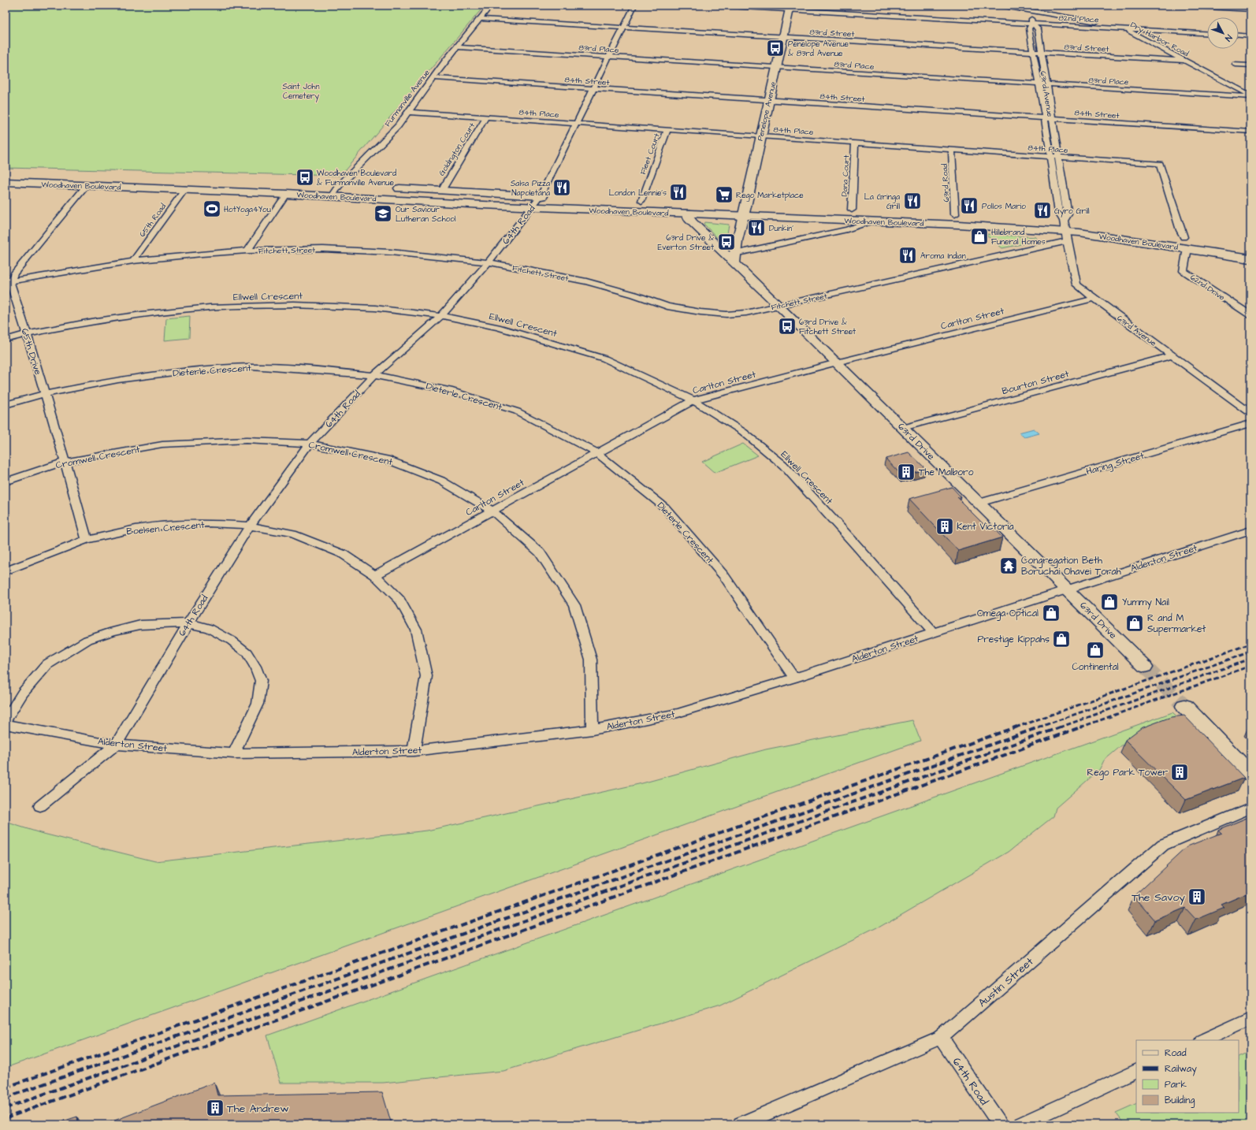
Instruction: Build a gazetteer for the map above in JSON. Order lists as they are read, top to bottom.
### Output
{
  "streets": {
    "main road": ["Woodhaven Boulevard"],
    "street": [
      "82nd Place",
      "83rd Street",
      "Dry Harbor Road",
      "83rd Place",
      "84th Street",
      "63rd Avenue",
      "Furmanville Avenue",
      "Penelope Avenue",
      "84th Place",
      "Goldington Court",
      "Fleet Court",
      "Dana Court",
      "63rd Road",
      "65th Road",
      "64th Road",
      "Fitchett Street",
      "62nd Drive",
      "Ellwell Crescent",
      "Carlton Street",
      "65th Drive",
      "Dieterle Crescent",
      "Bourton Street",
      "63rd Drive",
      "Cromwell Crescent",
      "Haring Street",
      "Boelsen Crescent",
      "Alderton Street",
      "Austin Street"
    ]
  },
  "crossings": [
    ["82nd Place", "Dry Harbor Road"],
    ["82nd Place", "63rd Avenue"],
    ["82nd Place", "Penelope Avenue"],
    ["83rd Street", "Dry Harbor Road"],
    ["83rd Street", "63rd Avenue"],
    ["83rd Street", "Furmanville Avenue"],
    ["83rd Street", "Penelope Avenue"],
    ["83rd Street", "64th Road"],
    ["Dry Harbor Road", "83rd Place"],
    ["Dry Harbor Road", "63rd Avenue"],
    ["83rd Place", "63rd Avenue"],
    ["83rd Place", "Furmanville Avenue"],
    ["83rd Place", "Penelope Avenue"],
    ["83rd Place", "64th Road"],
    ["84th Street", "63rd Avenue"],
    ["84th Street", "Furmanville Avenue"],
    ["84th Street", "Penelope Avenue"],
    ["84th Street", "64th Road"],
    ["63rd Avenue", "84th Place"],
    ["63rd Avenue", "Woodhaven Boulevard"],
    ["63rd Avenue", "Fitchett Street"],
    ["63rd Avenue", "Carlton Street"],
    ["63rd Avenue", "Bourton Street"],
    ["Furmanville Avenue", "84th Place"],
    ["Furmanville Avenue", "Woodhaven Boulevard"],
    ["Penelope Avenue", "84th Place"],
    ["Penelope Avenue", "Woodhaven Boulevard"],
    ["84th Place", "Goldington Court"],
    ["84th Place", "Fleet Court"],
    ["84th Place", "Dana Court"],
    ["84th Place", "63rd Road"],
    ["84th Place", "Woodhaven Boulevard"],
    ["84th Place", "64th Road"],
    ["Goldington Court", "Woodhaven Boulevard"],
    ["Fleet Court", "Woodhaven Boulevard"],
    ["Dana Court", "Woodhaven Boulevard"],
    ["63rd Road", "Woodhaven Boulevard"],
    ["Woodhaven Boulevard", "65th Road"],
    ["Woodhaven Boulevard", "64th Road"],
    ["Woodhaven Boulevard", "Fitchett Street"],
    ["Woodhaven Boulevard", "62nd Drive"],
    ["Woodhaven Boulevard", "63rd Drive"],
    ["65th Road", "Fitchett Street"],
    ["64th Road", "Fitchett Street"],
    ["64th Road", "Ellwell Crescent"],
    ["64th Road", "Dieterle Crescent"],
    ["64th Road", "Cromwell Crescent"],
    ["64th Road", "Boelsen Crescent"],
    ["64th Road", "Alderton Street"],
    ["64th Road", "Austin Street"],
    ["Fitchett Street", "65th Drive"],
    ["Fitchett Street", "63rd Drive"],
    ["Ellwell Crescent", "Carlton Street"],
    ["Ellwell Crescent", "65th Drive"],
    ["Ellwell Crescent", "Alderton Street"],
    ["Carlton Street", "Dieterle Crescent"],
    ["Carlton Street", "63rd Drive"],
    ["Carlton Street", "Cromwell Crescent"],
    ["Carlton Street", "Boelsen Crescent"],
    ["65th Drive", "Dieterle Crescent"],
    ["65th Drive", "Cromwell Crescent"],
    ["65th Drive", "Boelsen Crescent"],
    ["Dieterle Crescent", "Alderton Street"],
    ["Bourton Street", "63rd Drive"],
    ["63rd Drive", "Haring Street"],
    ["63rd Drive", "Alderton Street"],
    ["Cromwell Crescent", "Alderton Street"],
    ["Boelsen Crescent", "Alderton Street"]
  ],
  "parks": ["Saint John Cemetery"],
  "places": {
    "bus stop": [
      "Penelope Avenue & 83rd Avenue",
      "Woodhaven Boulevard & Furmanville Avenue",
      "63rd Drive & Everton Street",
      "63rd Drive & Fitchett Street"
    ],
    "restaurant": [
      "Salsa Pizza Napoletana",
      "London Lennie's",
      "La Gringa Grill",
      "Pollos Mario",
      "Gyro Grill",
      "Dunkin'",
      "Aroma Indian"
    ],
    "supermarket": ["Rego Marketplace"],
    "sports": ["HotYoga4You"],
    "school or university": ["Our Saviour Lutheran School"],
    "shop": [
      "Hillebrand Funeral Homes",
      "Yummy Nail",
      "Omega Optical",
      "R and M Supermarket",
      "Prestige Kippahs",
      "Continental"
    ],
    "building": [
      "The Malboro",
      "Kent Victoria",
      "Rego Park Tower",
      "The Savoy",
      "The Andrew"
    ],
    "temple": ["Congregation Beth Boruchai Ohavei Torah"]
  },
  "legend": [
    "Road",
    "Railway",
    "Park",
    "Building"
  ],
  "north": "bottom right"
}
